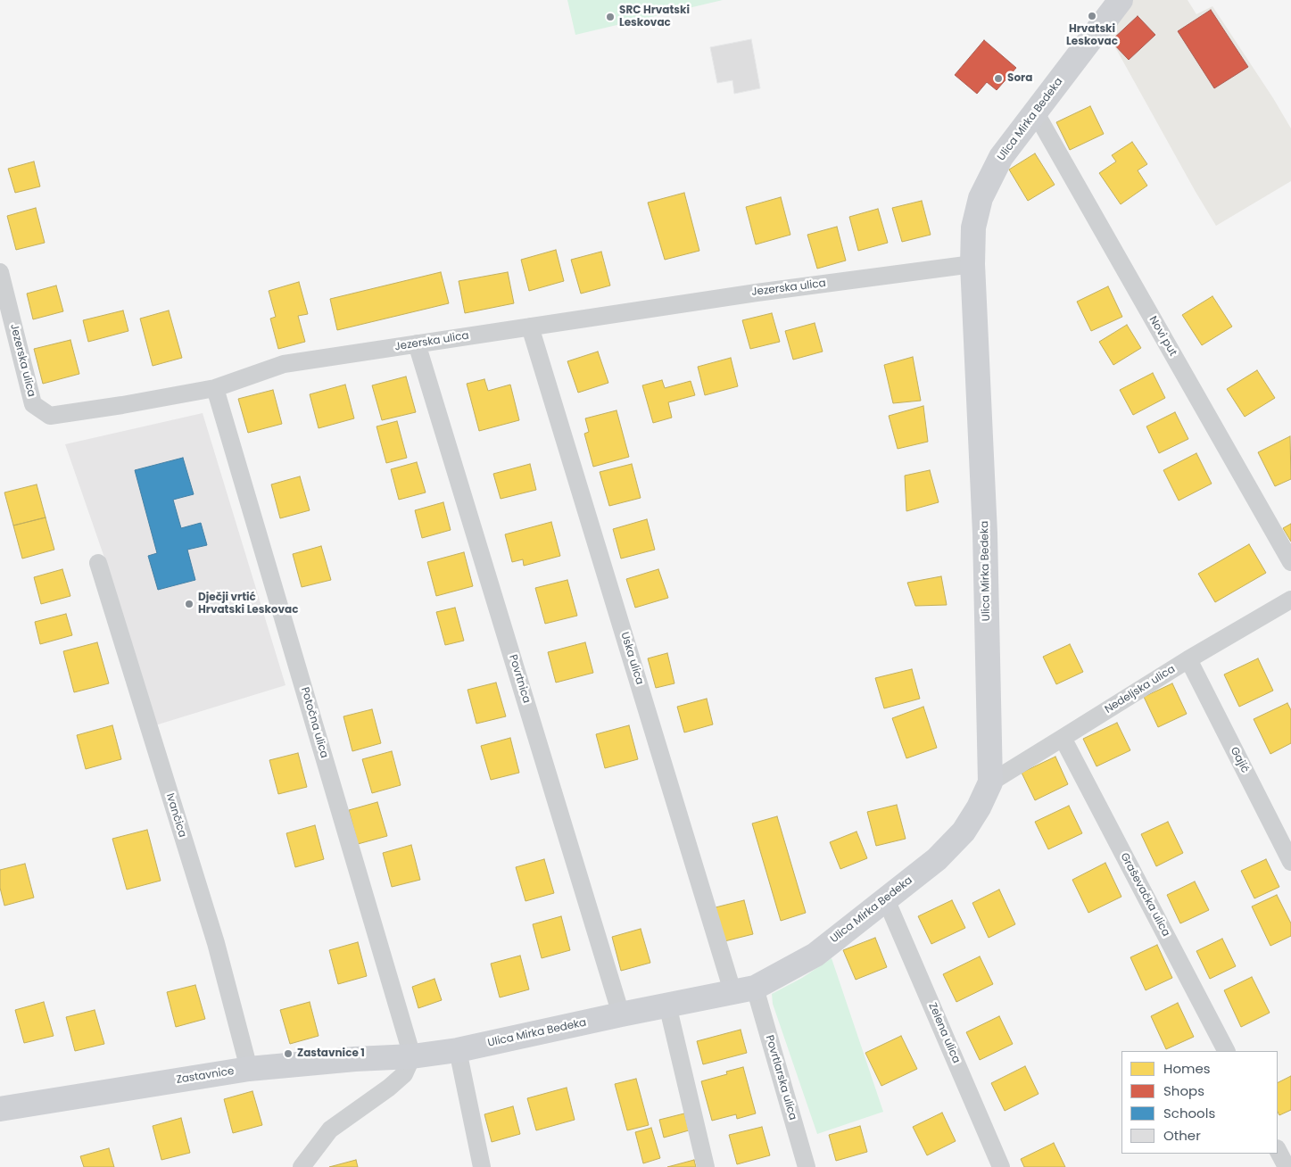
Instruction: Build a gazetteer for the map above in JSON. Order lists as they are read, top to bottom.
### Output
{
  "streets": {
    "main road": ["Ulica Mirka Bedeka", "Zastavnice"],
    "street": [
      "Jezerska ulica",
      "Novi put",
      "Uska ulica",
      "Povrtnica",
      "Nedeljska ulica",
      "Potočna ulica",
      "Gajić",
      "Ivančica",
      "Graševačka ulica",
      "Zelena ulica",
      "Povrtlarska ulica"
    ]
  },
  "crossings": [
    ["Ulica Mirka Bedeka", "Jezerska ulica"],
    ["Ulica Mirka Bedeka", "Novi put"],
    ["Ulica Mirka Bedeka", "Uska ulica"],
    ["Ulica Mirka Bedeka", "Povrtnica"],
    ["Ulica Mirka Bedeka", "Nedeljska ulica"],
    ["Ulica Mirka Bedeka", "Potočna ulica"],
    ["Ulica Mirka Bedeka", "Zelena ulica"],
    ["Ulica Mirka Bedeka", "Zastavnice"],
    ["Ulica Mirka Bedeka", "Povrtlarska ulica"],
    ["Jezerska ulica", "Uska ulica"],
    ["Jezerska ulica", "Povrtnica"],
    ["Jezerska ulica", "Potočna ulica"],
    ["Uska ulica", "Povrtlarska ulica"],
    ["Nedeljska ulica", "Gajić"],
    ["Nedeljska ulica", "Graševačka ulica"],
    ["Potočna ulica", "Zastavnice"],
    ["Ivančica", "Zastavnice"]
  ],
  "places": [
    "Hrvatski Leskovac",
    "SRC Hrvatski Leskovac",
    "Sora",
    "Dječji vrtić Hrvatski Leskovac",
    "Zastavnice 1"
  ],
  "legend": [
    "Homes",
    "Shops",
    "Schools",
    "Other"
  ]
}
